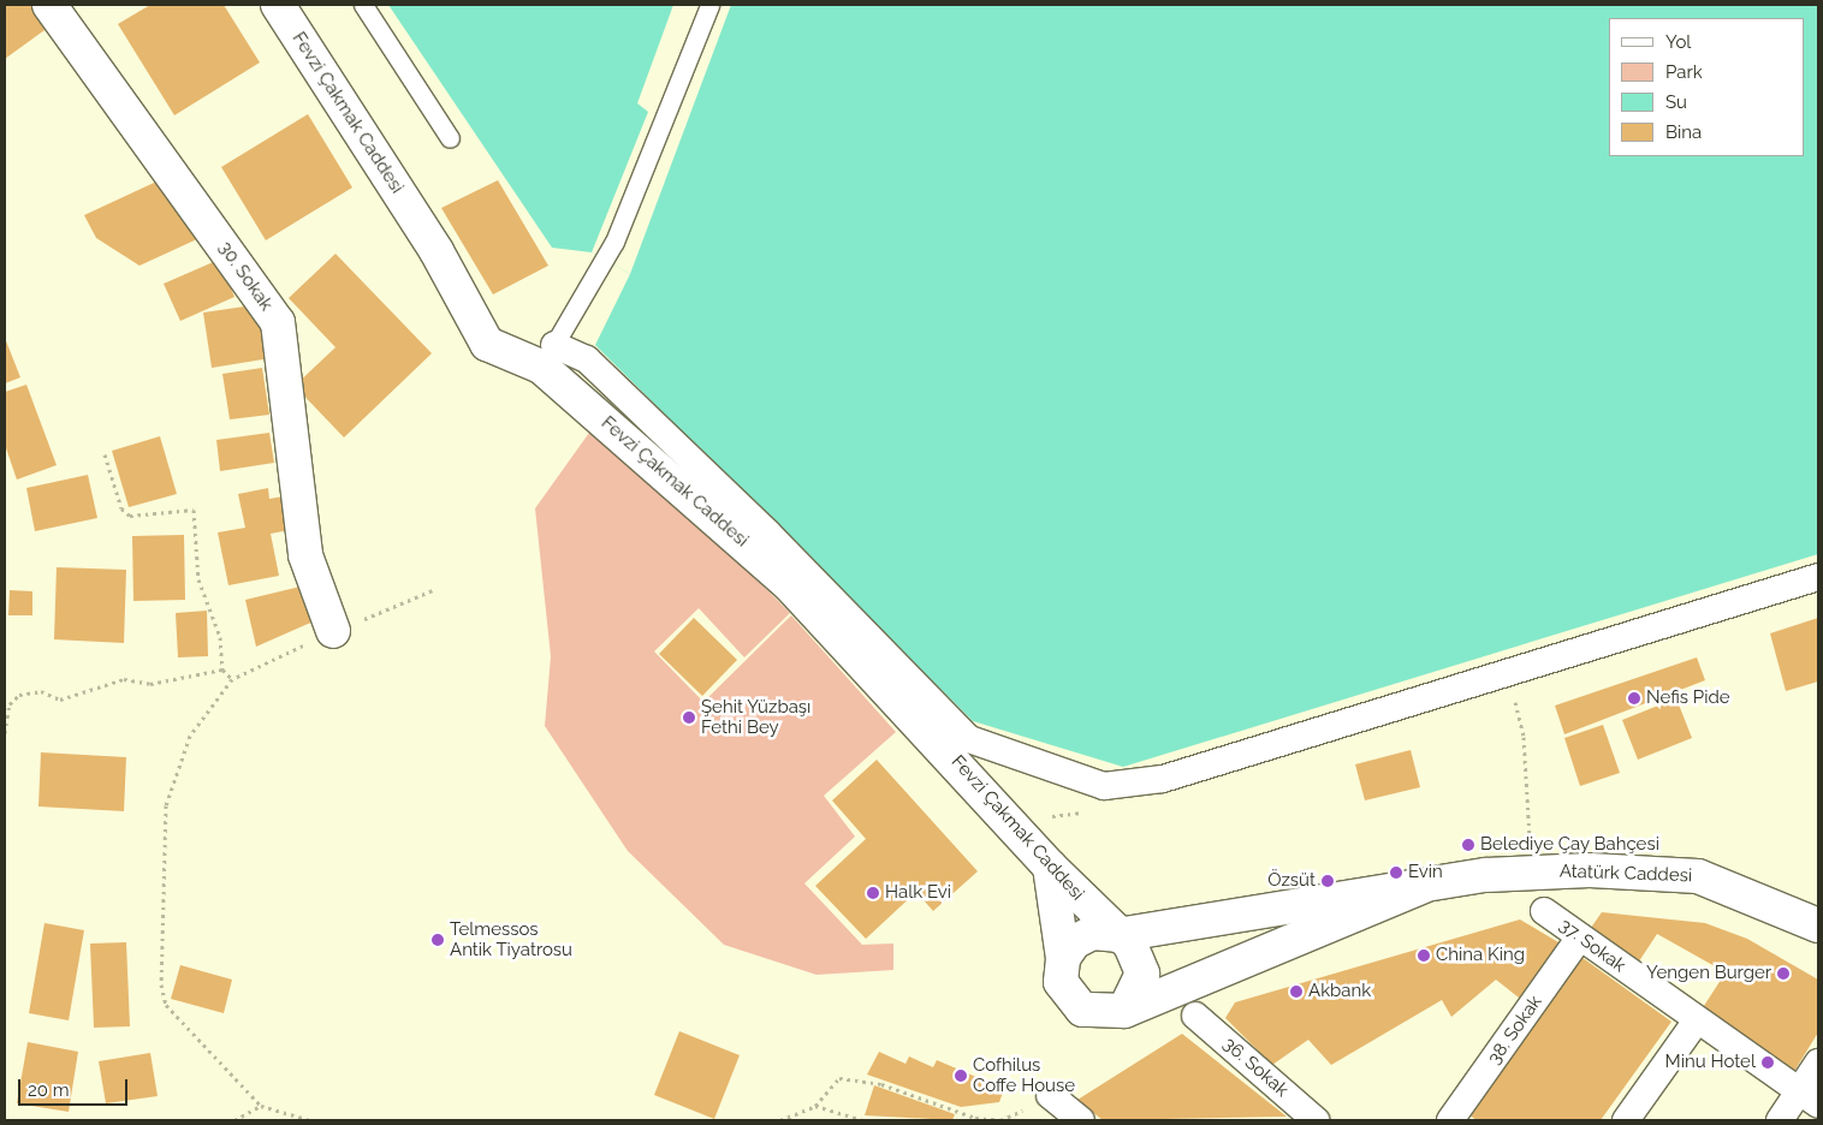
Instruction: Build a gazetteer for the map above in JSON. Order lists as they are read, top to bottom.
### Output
{
  "streets": {
    "street": [
      "Fevzi Çakmak Caddesi",
      "30. Sokak",
      "Atatürk Caddesi",
      "37. Sokak",
      "38. Sokak",
      "36. Sokak"
    ]
  },
  "crossings": [
    ["Fevzi Çakmak Caddesi", "Atatürk Caddesi"],
    ["37. Sokak", "38. Sokak"]
  ],
  "places": [
    "Nefis Pide",
    "Şehit Yüzbaşı Fethi Bey",
    "Belediye Çay Bahçesi",
    "Evin",
    "Özsüt",
    "Halk Evi",
    "Telmessos Antik Tiyatrosu",
    "China King",
    "Yengen Burger",
    "Akbank",
    "Minu Hotel",
    "Cofhilus Coffe House"
  ],
  "legend": [
    "Yol",
    "Park",
    "Su",
    "Bina"
  ],
  "scale_bar": "20 m"
}
